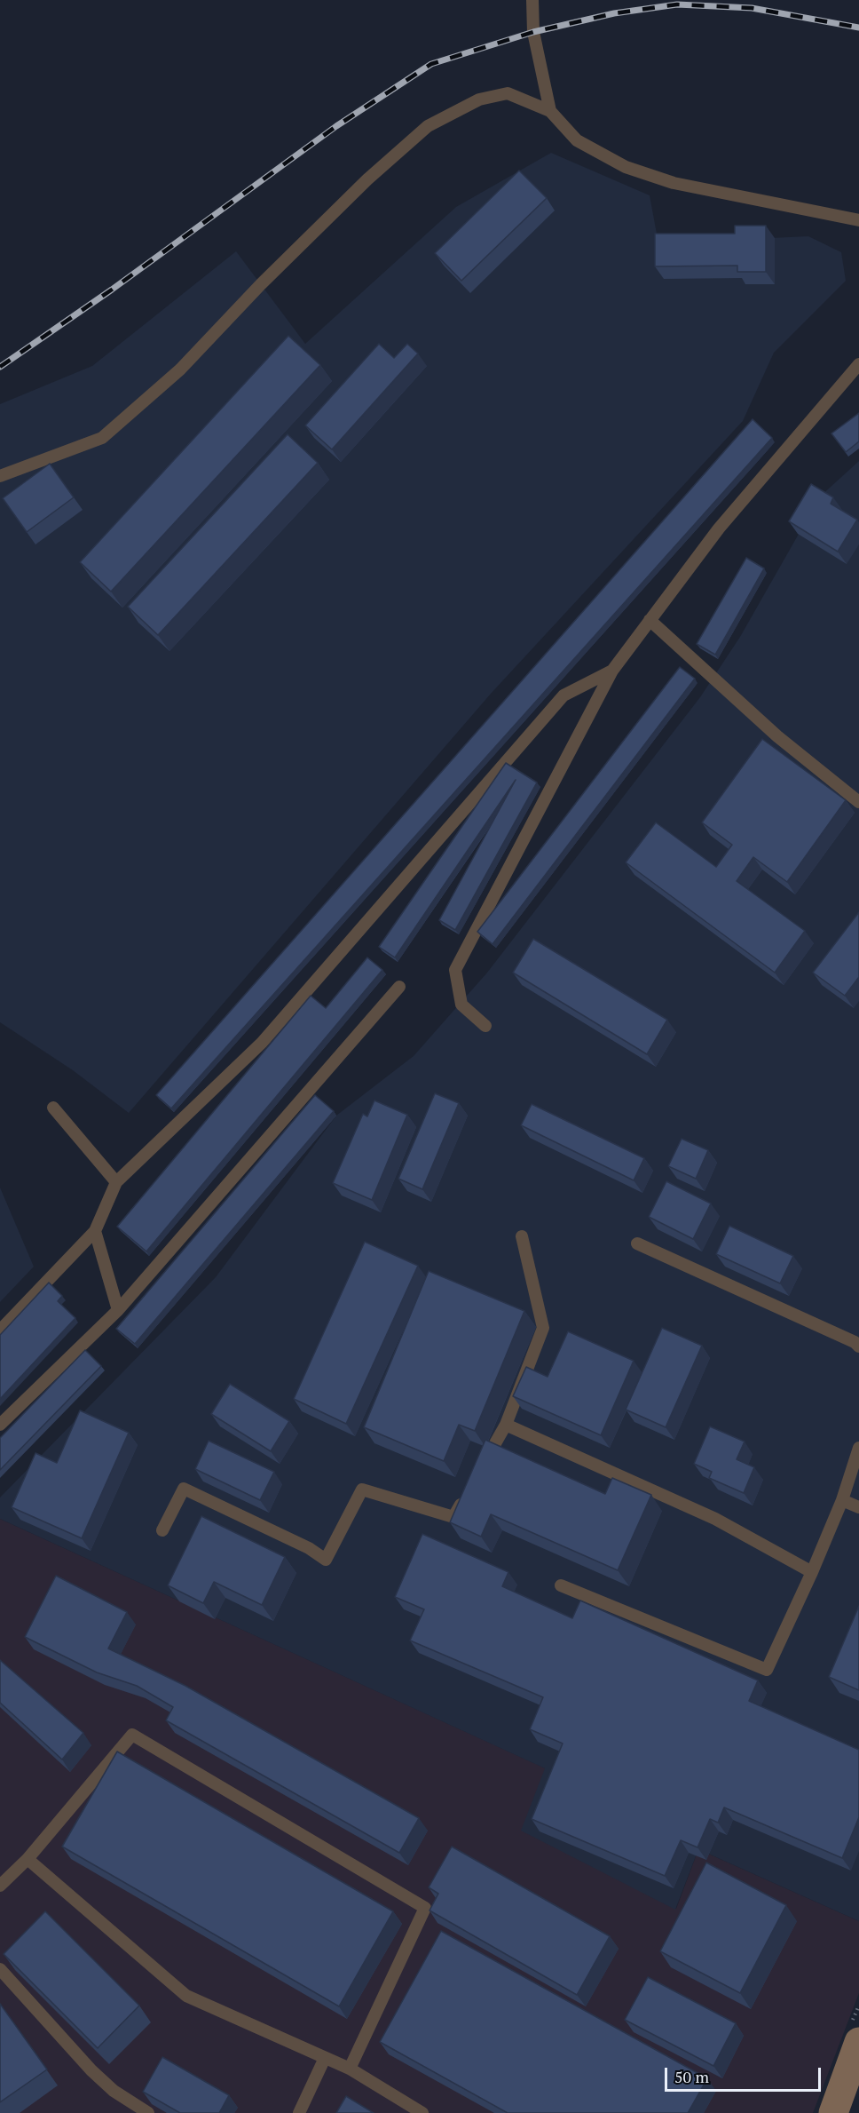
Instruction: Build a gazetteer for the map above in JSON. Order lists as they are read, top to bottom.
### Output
{
  "scale_bar": "50 m"
}
